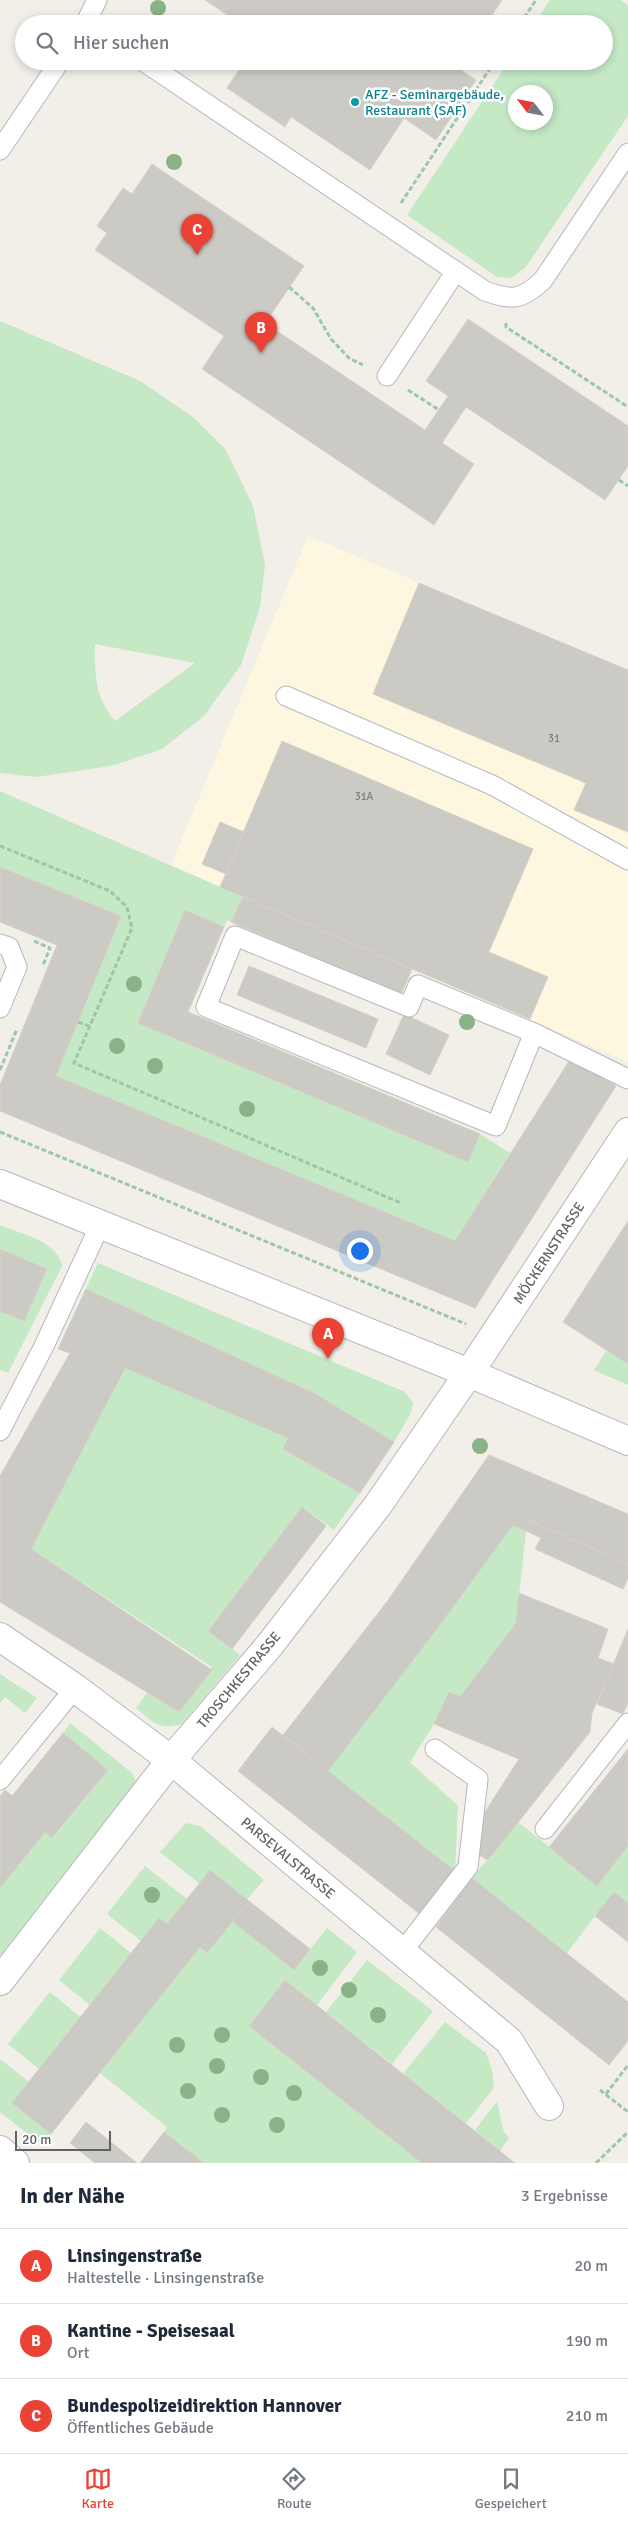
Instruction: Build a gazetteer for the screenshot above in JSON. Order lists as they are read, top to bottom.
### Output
{
  "streets": {
    "street": ["MÖCKERNSTRASSE", "TROSCHKESTRASSE", "PARSEVALSTRASSE"]
  },
  "crossings": [
    ["MÖCKERNSTRASSE", "TROSCHKESTRASSE"],
    ["TROSCHKESTRASSE", "PARSEVALSTRASSE"]
  ],
  "places": ["AFZ - Seminargebäude, Restaurant (SAF)"],
  "house_numbers": ["31", "31A"],
  "scale_bar": "20 m",
  "north": "top left",
  "page": {
    "search": "Hier suchen",
    "pins": ["C", "B", "A"],
    "scale": "20 m",
    "heading": ["In der Nähe", "3 Ergebnisse"],
    "list": [
      {
        "mark": "A",
        "name": "Linsingenstraße",
        "note": "Haltestelle · Linsingenstraße",
        "value": "20 m"
      },
      {
        "mark": "B",
        "name": "Kantine - Speisesaal",
        "note": "Ort",
        "value": "190 m"
      },
      {
        "mark": "C",
        "name": "Bundespolizeidirektion Hannover",
        "note": "Öffentliches Gebäude",
        "value": "210 m"
      }
    ],
    "nav": ["Karte", "Route", "Gespeichert"]
  }
}
